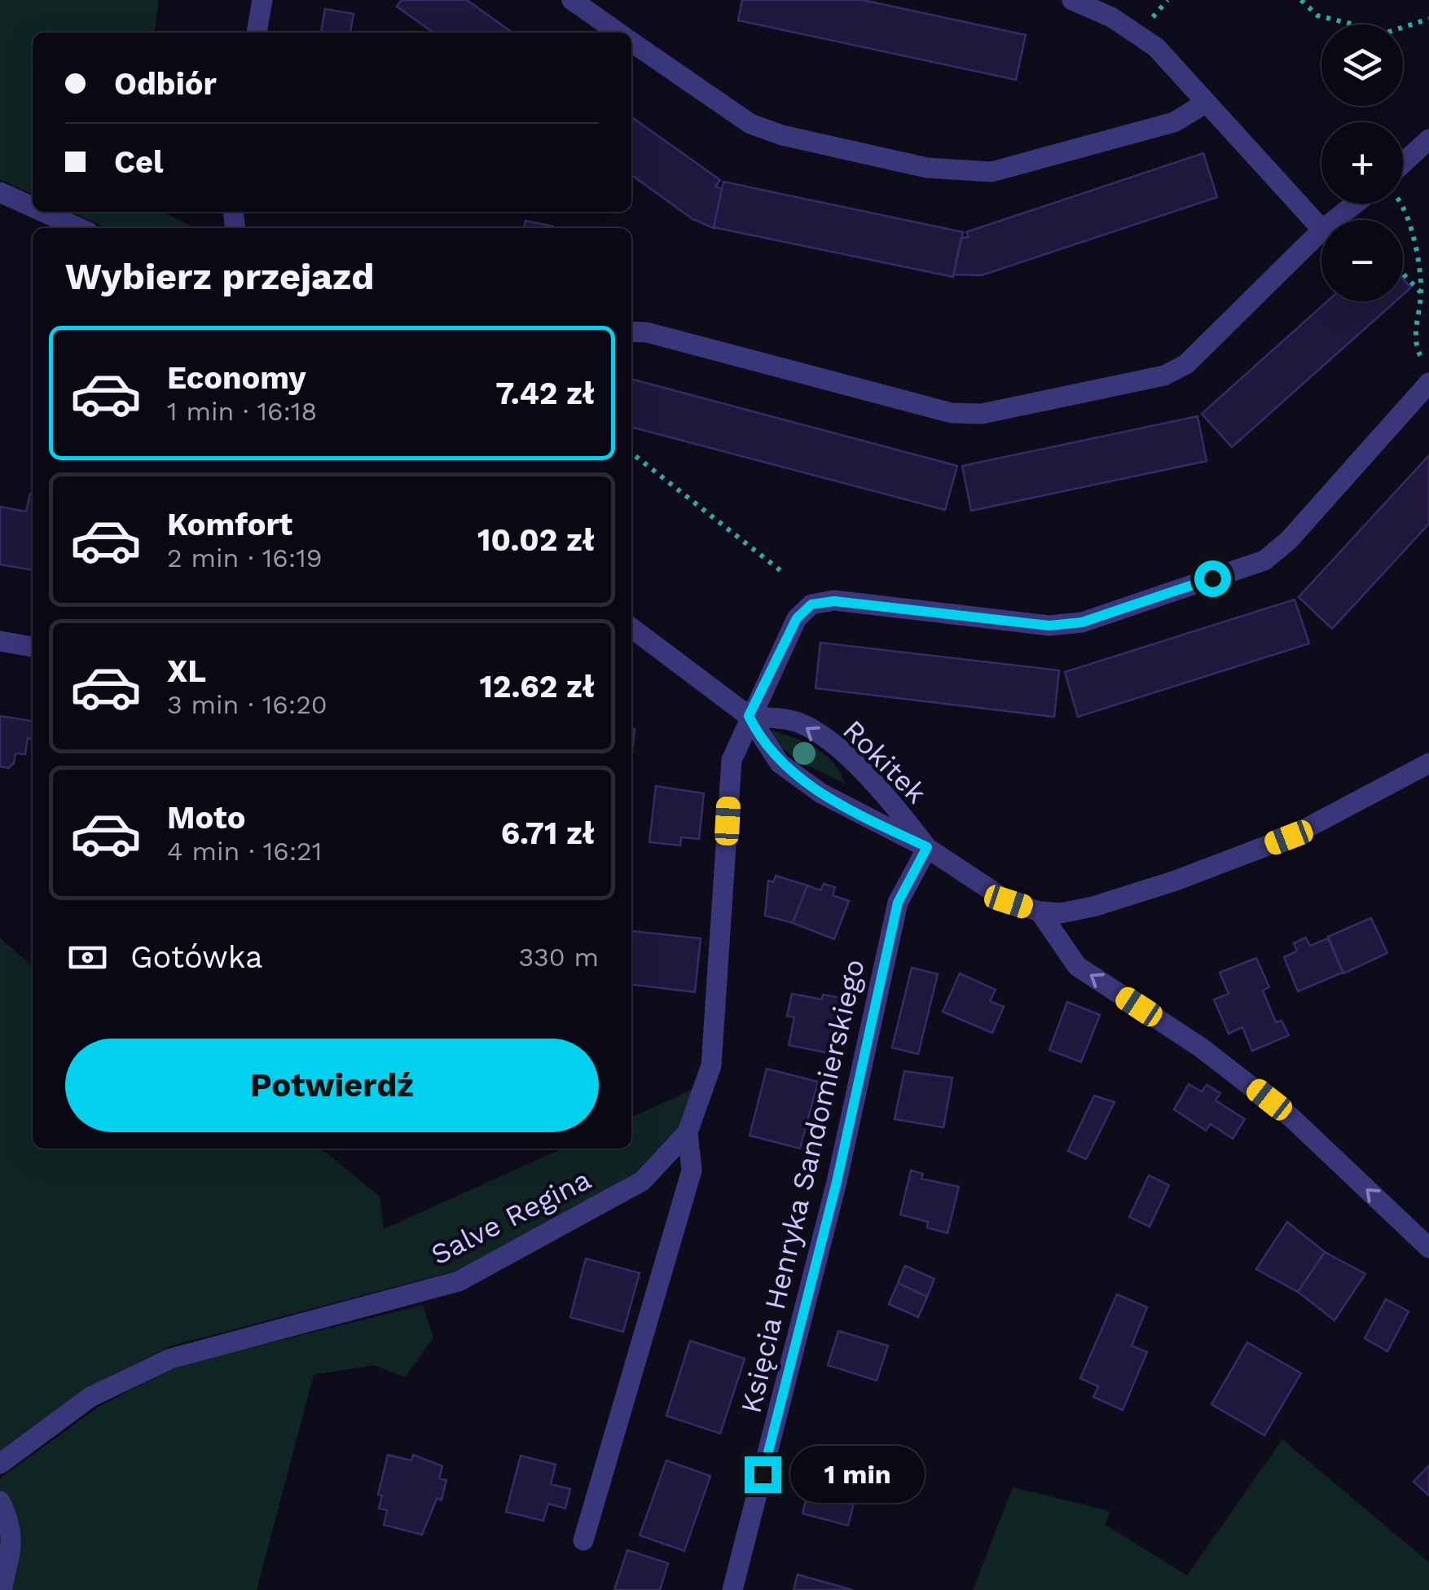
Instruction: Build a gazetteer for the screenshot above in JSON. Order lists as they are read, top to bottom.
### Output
{
  "streets": {
    "street": ["Rokitek", "Księcia Henryka Sandomierskiego", "Salve Regina"]
  },
  "crossings": [
    ["Rokitek", "Księcia Henryka Sandomierskiego"],
    ["Rokitek", "Salve Regina"]
  ],
  "page": {
    "map_buttons": ["+", "−"],
    "banner": ["Odbiór", "Cel"],
    "heading": "Wybierz przejazd",
    "list": [
      {
        "name": "Economy",
        "note": "1 min · 16:18",
        "value": "7.42 zł"
      },
      {
        "name": "Komfort",
        "note": "2 min · 16:19",
        "value": "10.02 zł"
      },
      {
        "name": "XL",
        "note": "3 min · 16:20",
        "value": "12.62 zł"
      },
      {
        "name": "Moto",
        "note": "4 min · 16:21",
        "value": "6.71 zł"
      }
    ],
    "pay": ["Gotówka", "330 m"],
    "buttons": "Potwierdź",
    "bubble": "1 min"
  }
}
